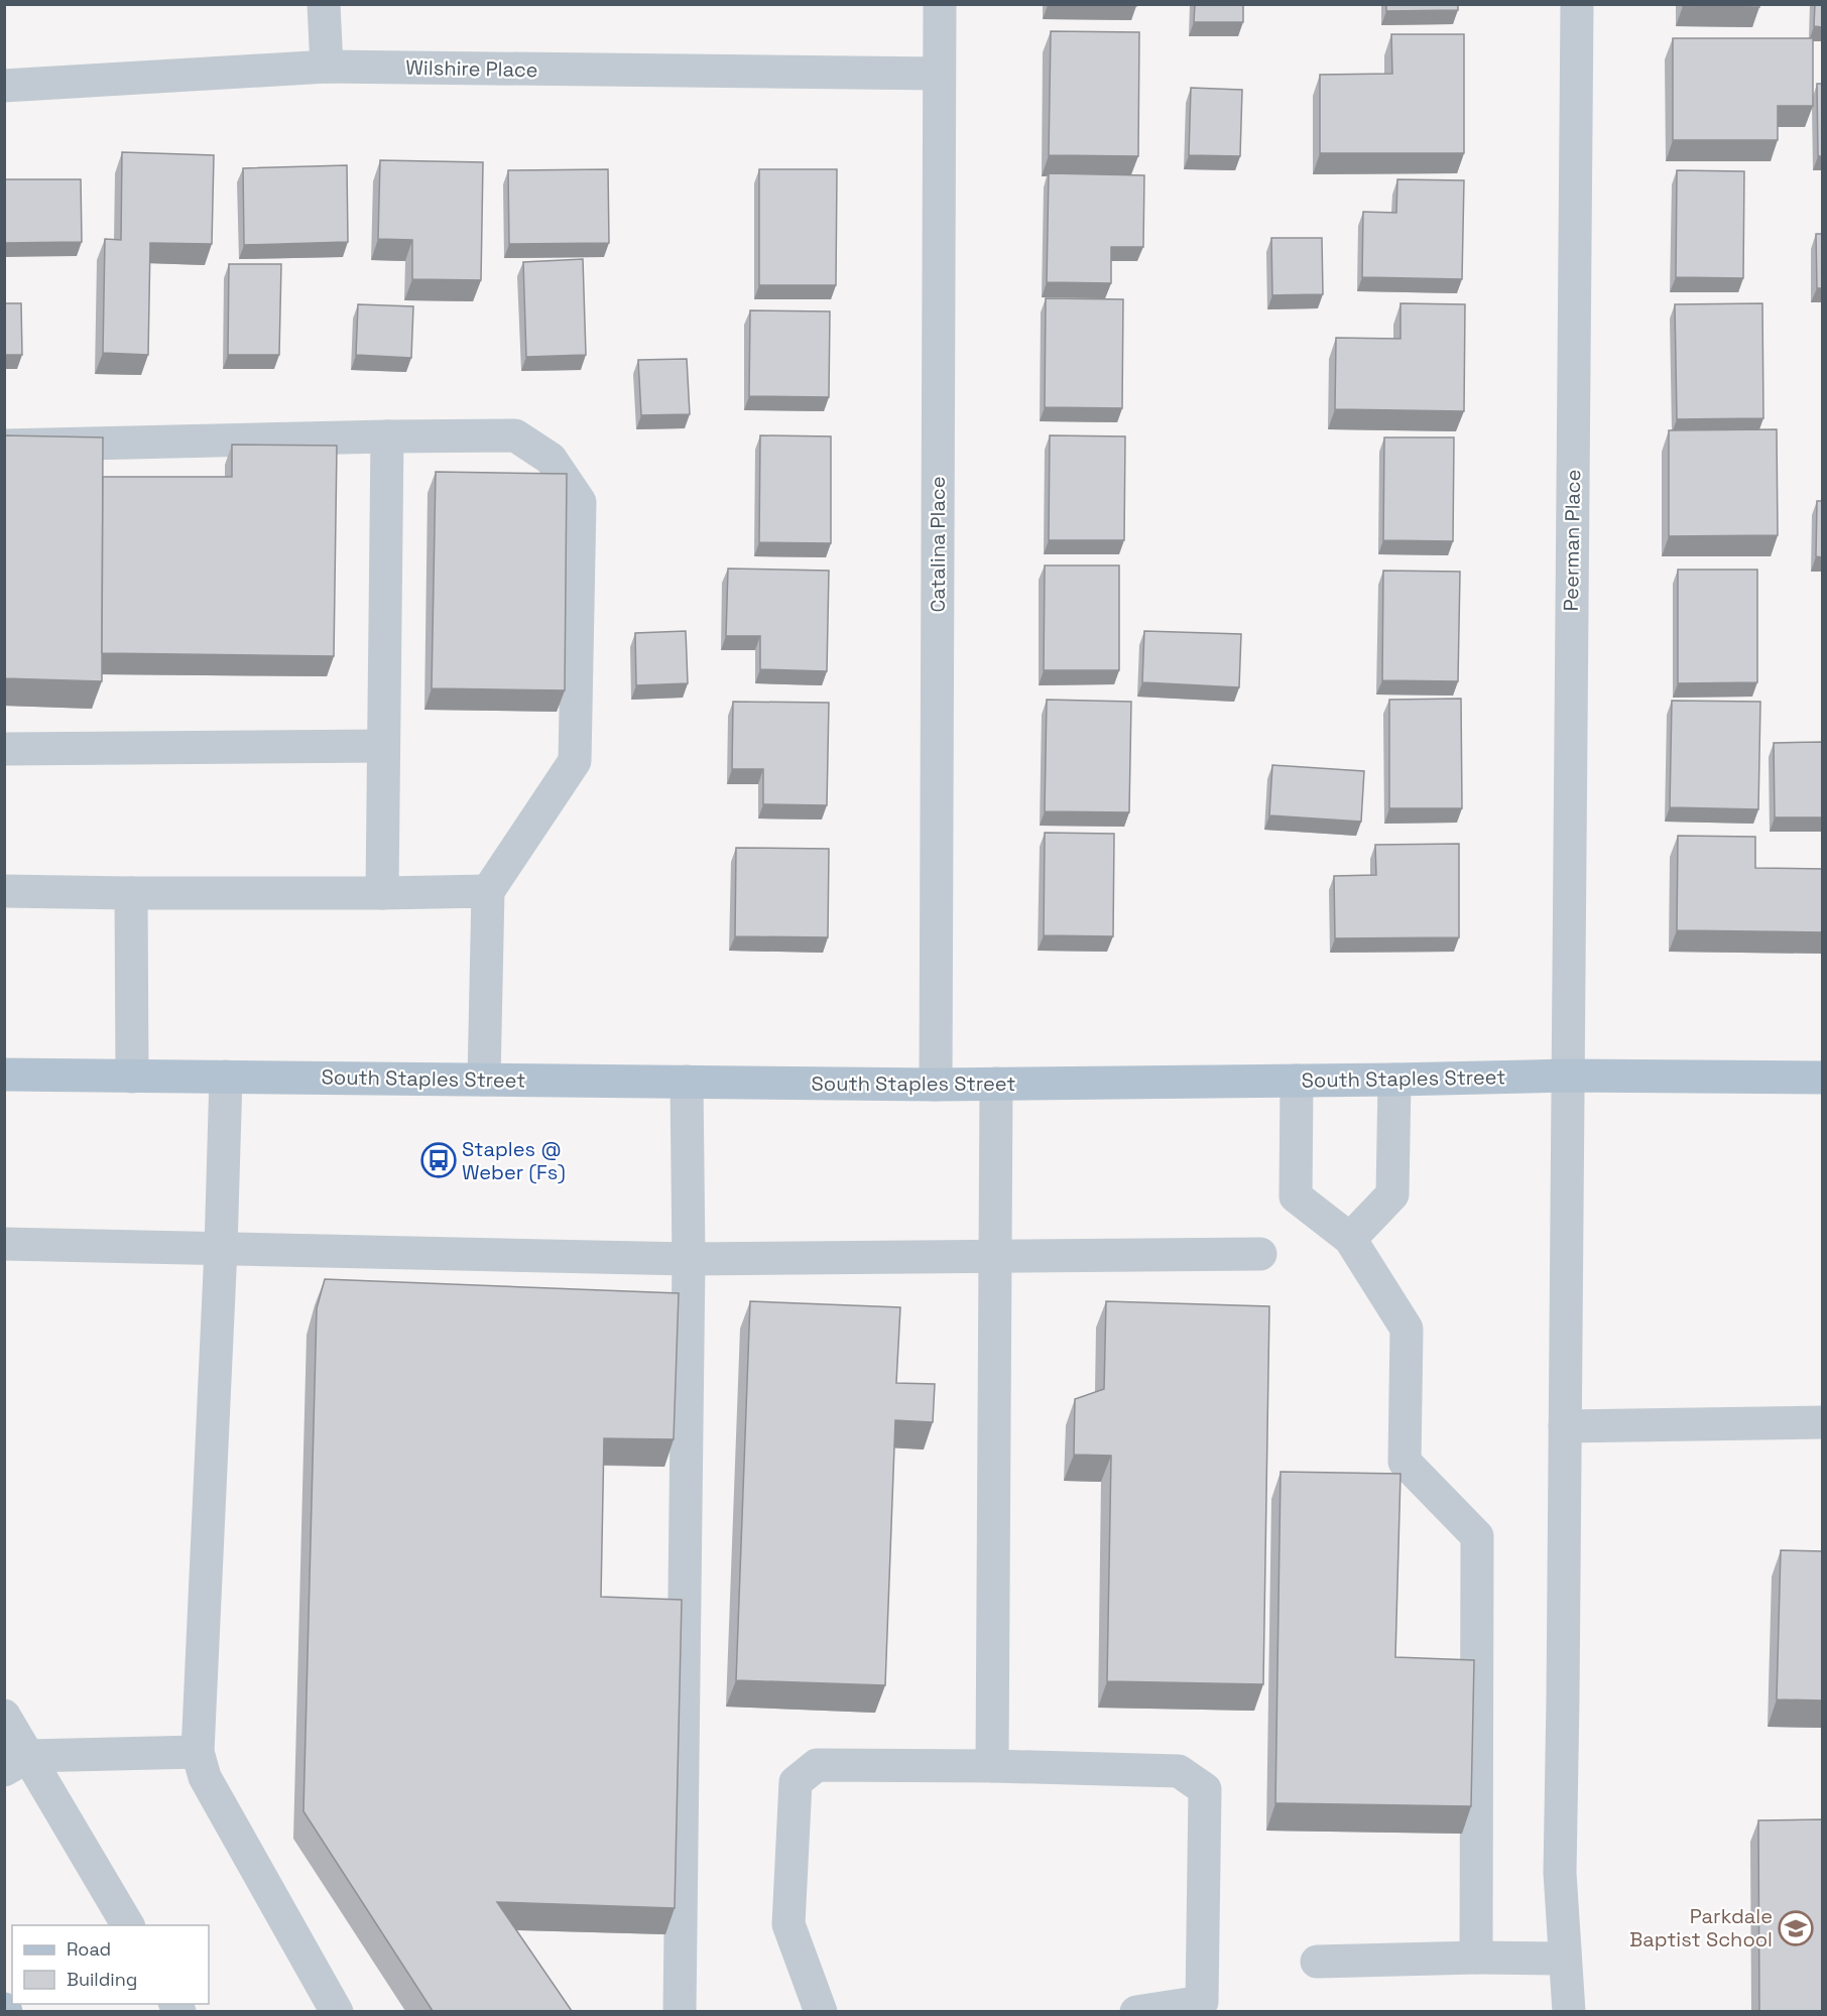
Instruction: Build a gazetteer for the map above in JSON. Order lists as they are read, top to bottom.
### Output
{
  "streets": {
    "main road": ["South Staples Street"],
    "street": ["Wilshire Place", "Peerman Place", "Catalina Place"]
  },
  "crossings": [
    ["Wilshire Place", "Catalina Place"],
    ["Peerman Place", "South Staples Street"],
    ["Catalina Place", "South Staples Street"]
  ],
  "places": {
    "bus stop": ["Staples @ Weber (Fs)"],
    "school or university": ["Parkdale Baptist School"]
  },
  "legend": ["Road", "Building"]
}
